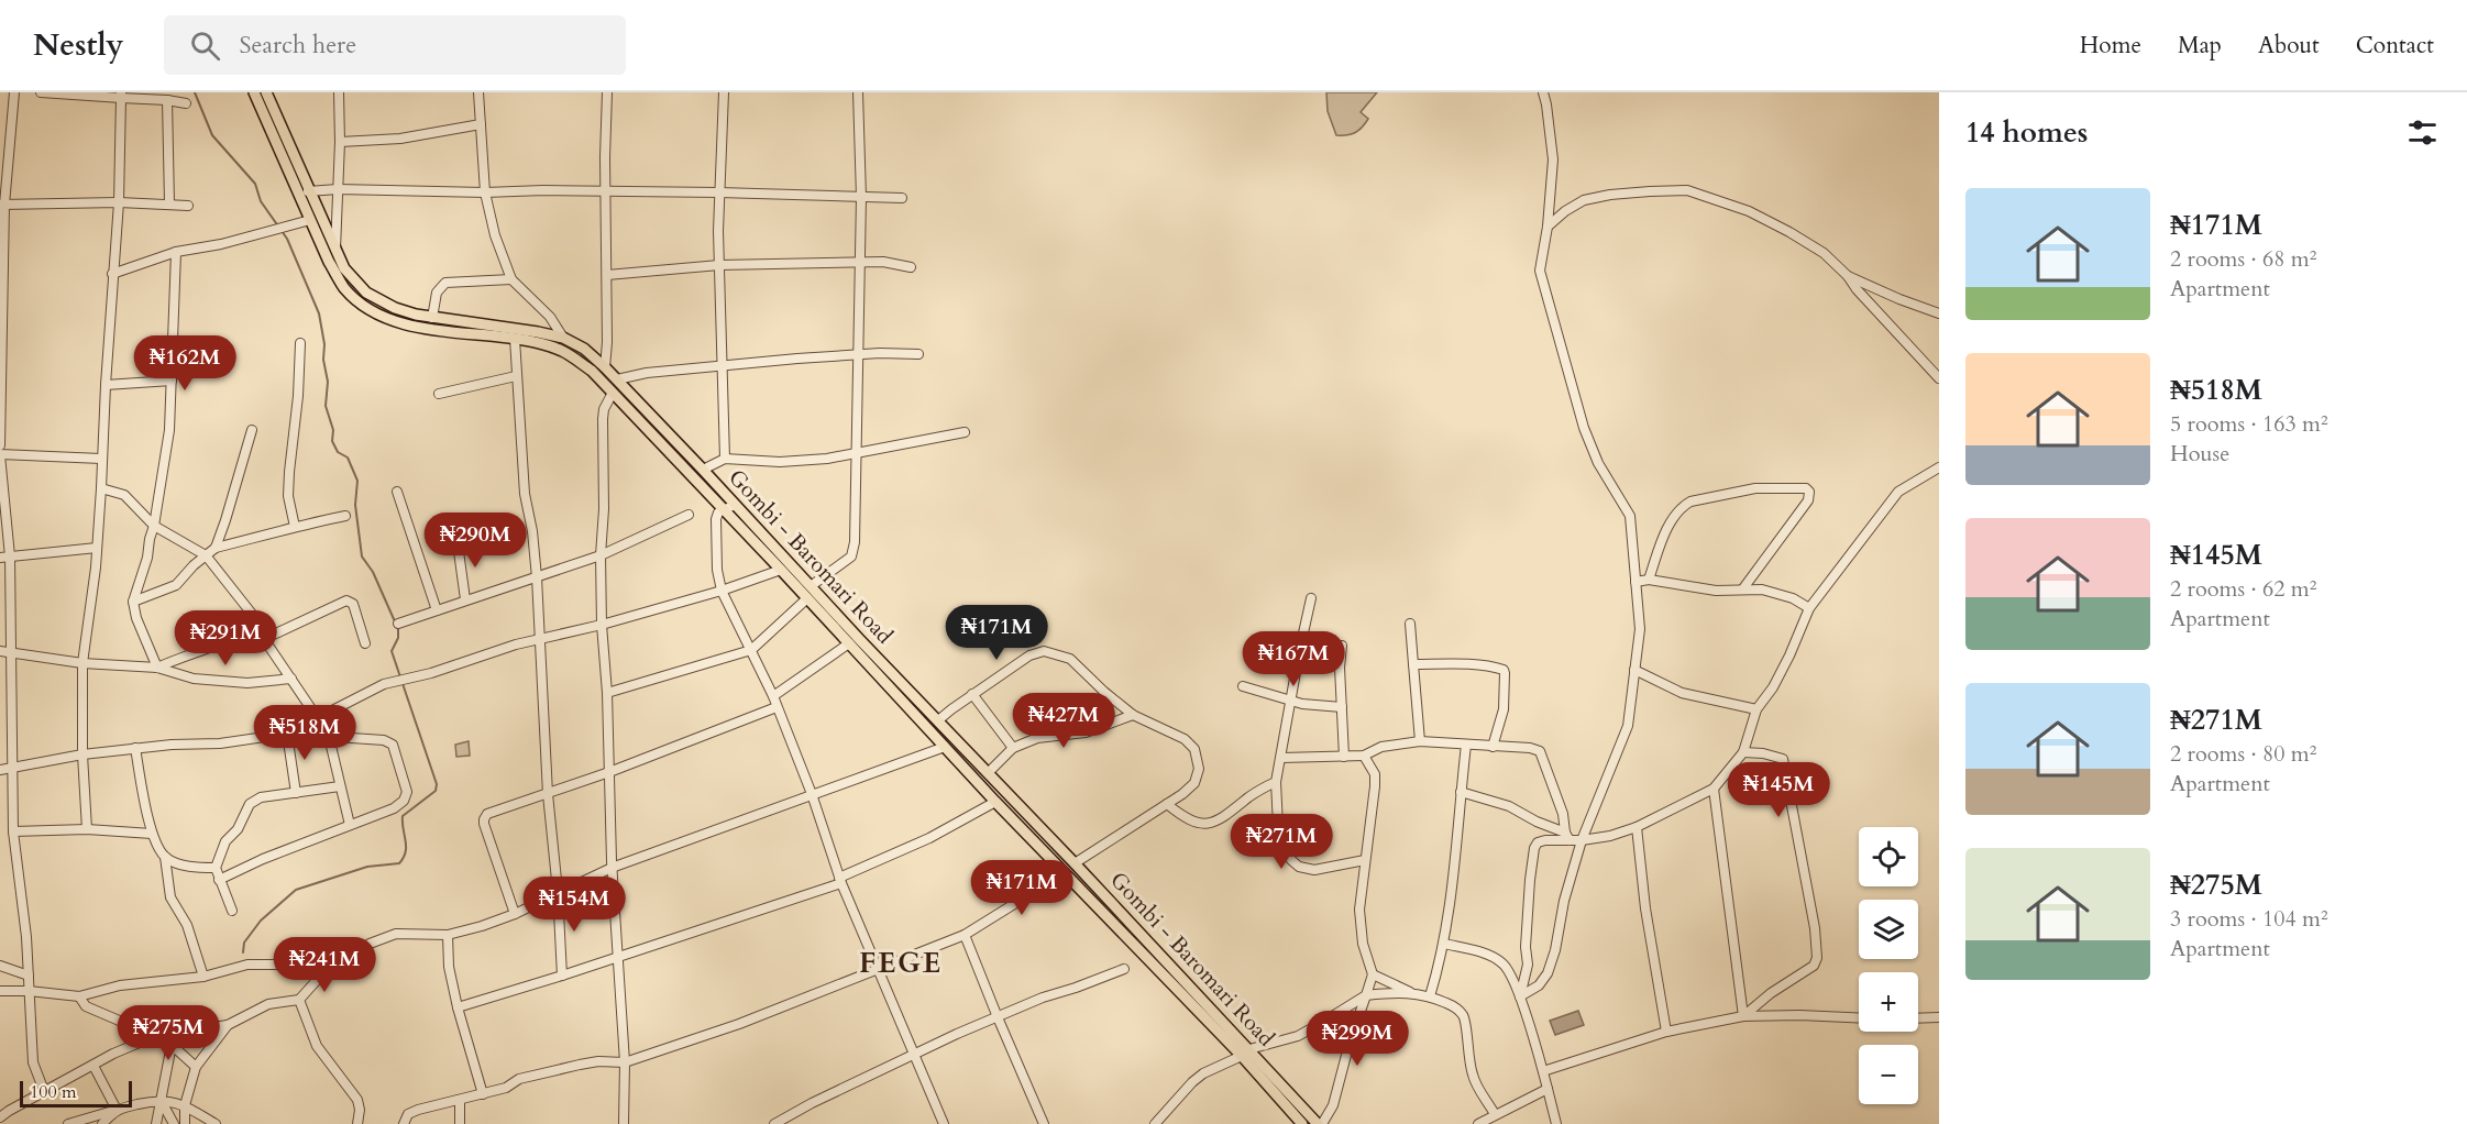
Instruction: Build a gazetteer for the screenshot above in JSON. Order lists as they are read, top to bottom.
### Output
{
  "streets": {
    "main road": ["Gombi - Baromari Road"]
  },
  "districts": ["FEGE"],
  "scale_bar": "100 m",
  "page": {
    "header": "Nestly",
    "search": "Search here",
    "nav": [
      "Home",
      "Map",
      "About",
      "Contact"
    ],
    "heading": "14 homes",
    "list": [
      {
        "name": "₦171M",
        "note": "2 rooms · 68 m² · Apartment"
      },
      {
        "name": "₦518M",
        "note": "5 rooms · 163 m² · House"
      },
      {
        "name": "₦145M",
        "note": "2 rooms · 62 m² · Apartment"
      },
      {
        "name": "₦271M",
        "note": "2 rooms · 80 m² · Apartment"
      },
      {
        "name": "₦275M",
        "note": "3 rooms · 104 m² · Apartment"
      }
    ],
    "price": [
      "₦162M",
      "₦290M",
      "₦171M",
      "₦291M",
      "₦167M",
      "₦427M",
      "₦518M",
      "₦145M",
      "₦271M",
      "₦171M",
      "₦154M",
      "₦241M",
      "₦275M",
      "₦299M"
    ],
    "map_buttons": ["+", "−"],
    "scale": "100 m"
  }
}
